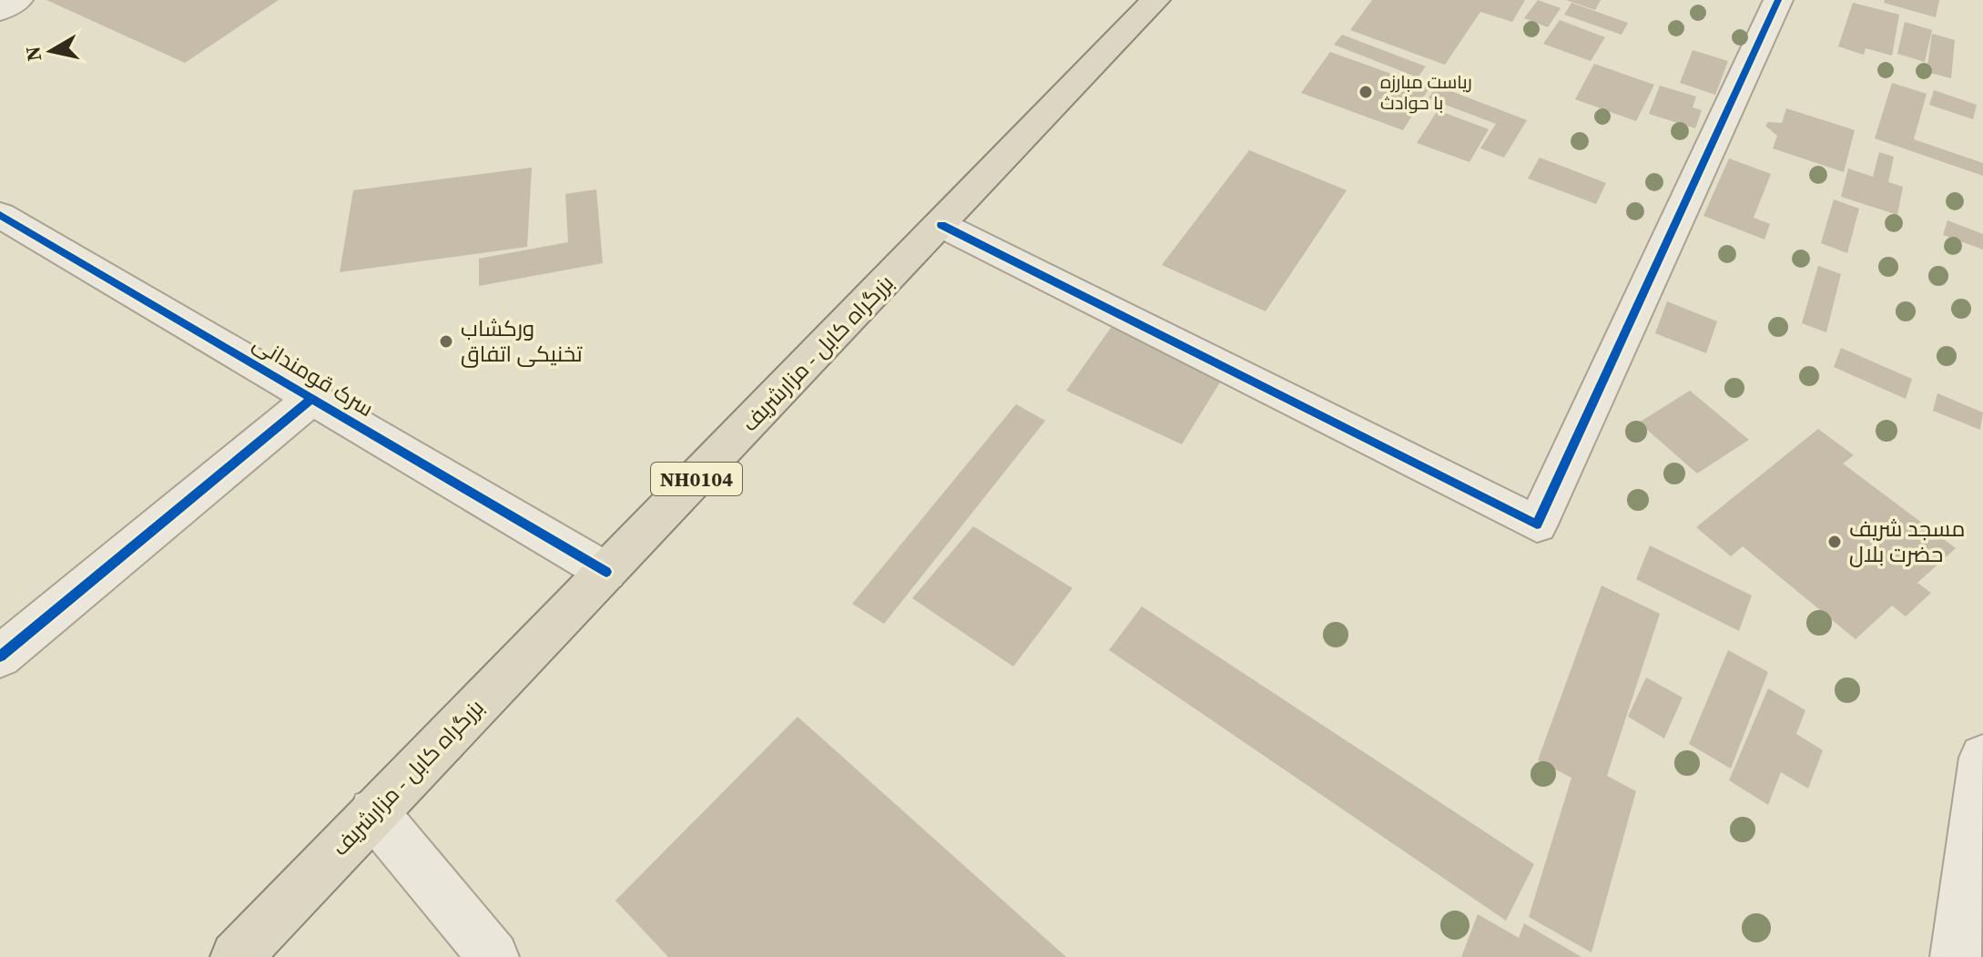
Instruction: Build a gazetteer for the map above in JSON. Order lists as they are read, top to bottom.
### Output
{
  "streets": {
    "highway": ["بزرگراه کابل - مزارشریف", "NH0104"],
    "street": ["سرک قومندانی"]
  },
  "crossings": [
    ["بزرگراه کابل - مزارشریف", "سرک قومندانی"]
  ],
  "places": ["ریاست مبارزه با حوادث", "ورکشاب تخنیکی اتفاق", "مسجد شریف حضرت بلال"],
  "north": "left"
}
